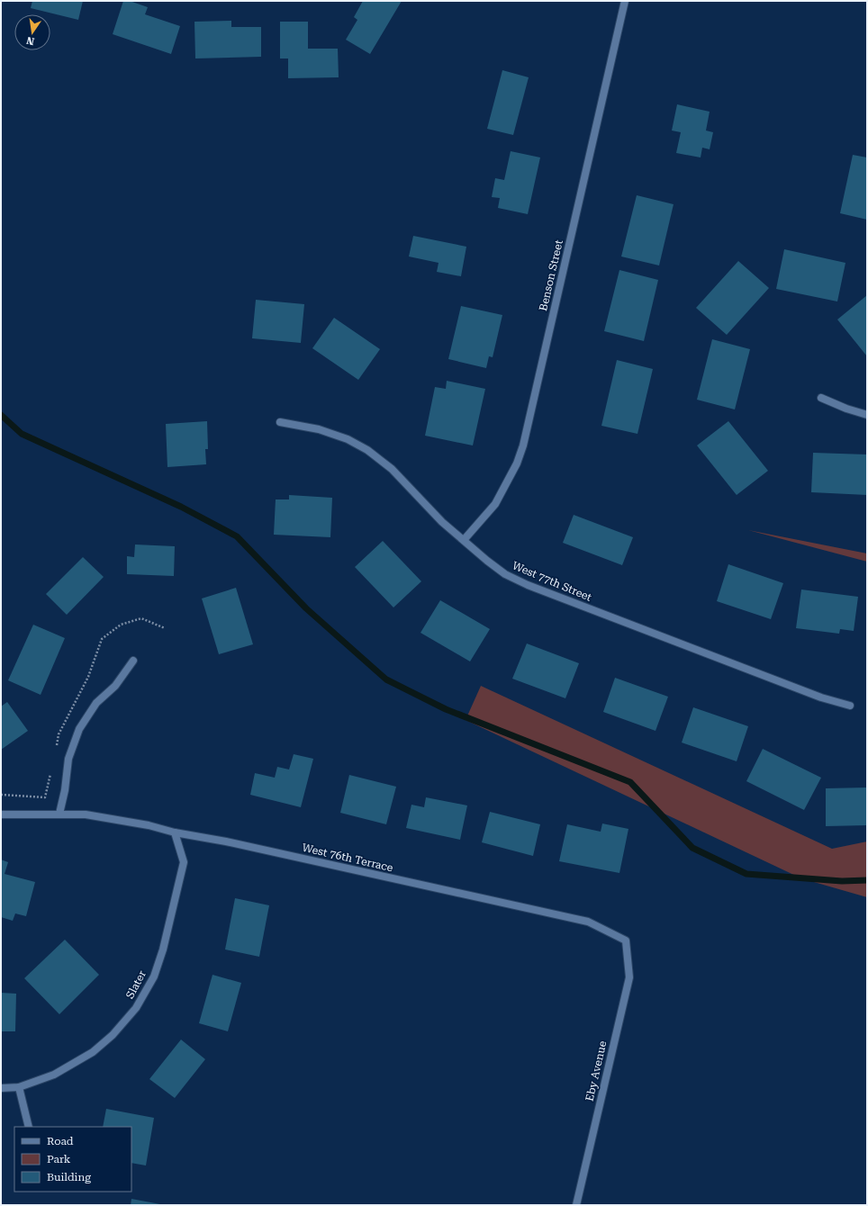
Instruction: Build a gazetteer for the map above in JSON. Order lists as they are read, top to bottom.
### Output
{
  "streets": {
    "street": [
      "Benson Street",
      "West 77th Street",
      "West 76th Terrace",
      "Slater",
      "Eby Avenue"
    ]
  },
  "crossings": [
    ["Benson Street", "West 77th Street"],
    ["West 76th Terrace", "Slater"],
    ["West 76th Terrace", "Eby Avenue"]
  ],
  "legend": ["Road", "Park", "Building"],
  "north": "bottom"
}
